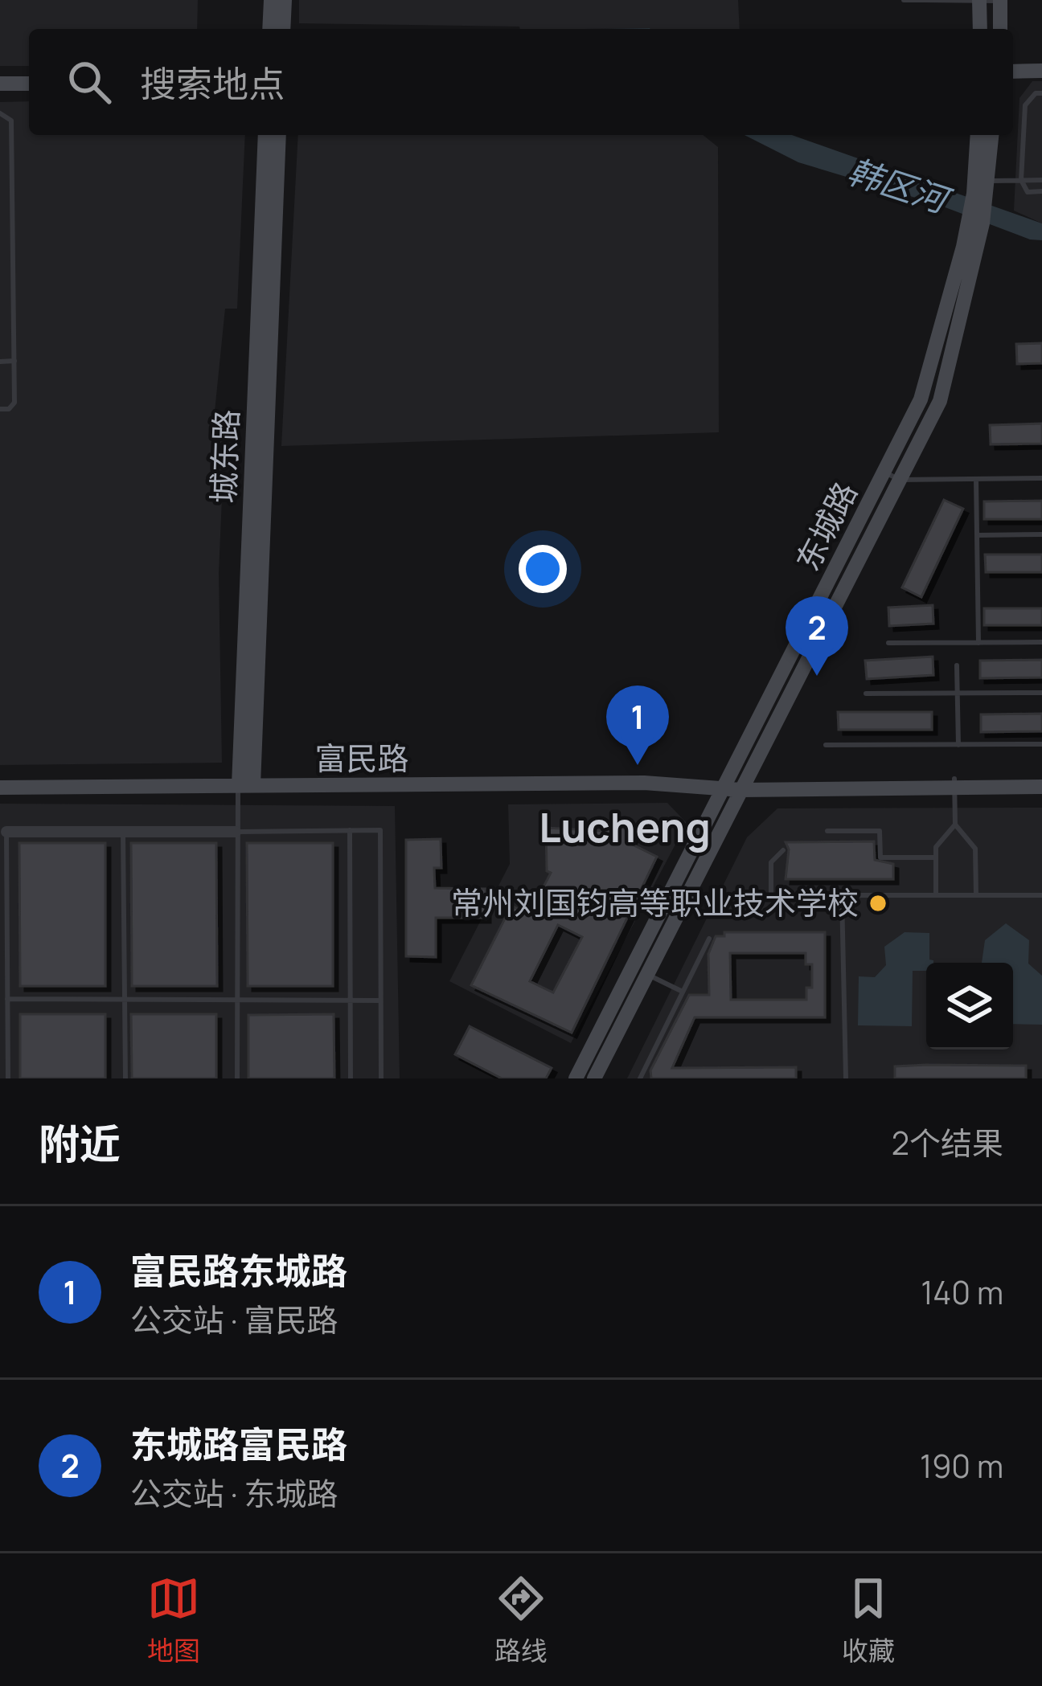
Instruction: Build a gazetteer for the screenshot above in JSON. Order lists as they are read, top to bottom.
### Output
{
  "streets": {
    "street": ["城东路", "东城路", "富民路"]
  },
  "crossings": [
    ["城东路", "富民路"],
    ["东城路", "富民路"]
  ],
  "districts": ["Lucheng"],
  "water": ["韩区河"],
  "places": ["常州刘国钧高等职业技术学校"],
  "page": {
    "search": "搜索地点",
    "pins": ["2", "1"],
    "heading": ["附近", "2个结果"],
    "list": [
      {
        "mark": "1",
        "name": "富民路东城路",
        "note": "公交站 · 富民路",
        "value": "140 m"
      },
      {
        "mark": "2",
        "name": "东城路富民路",
        "note": "公交站 · 东城路",
        "value": "190 m"
      }
    ],
    "nav": ["地图", "路线", "收藏"]
  }
}
